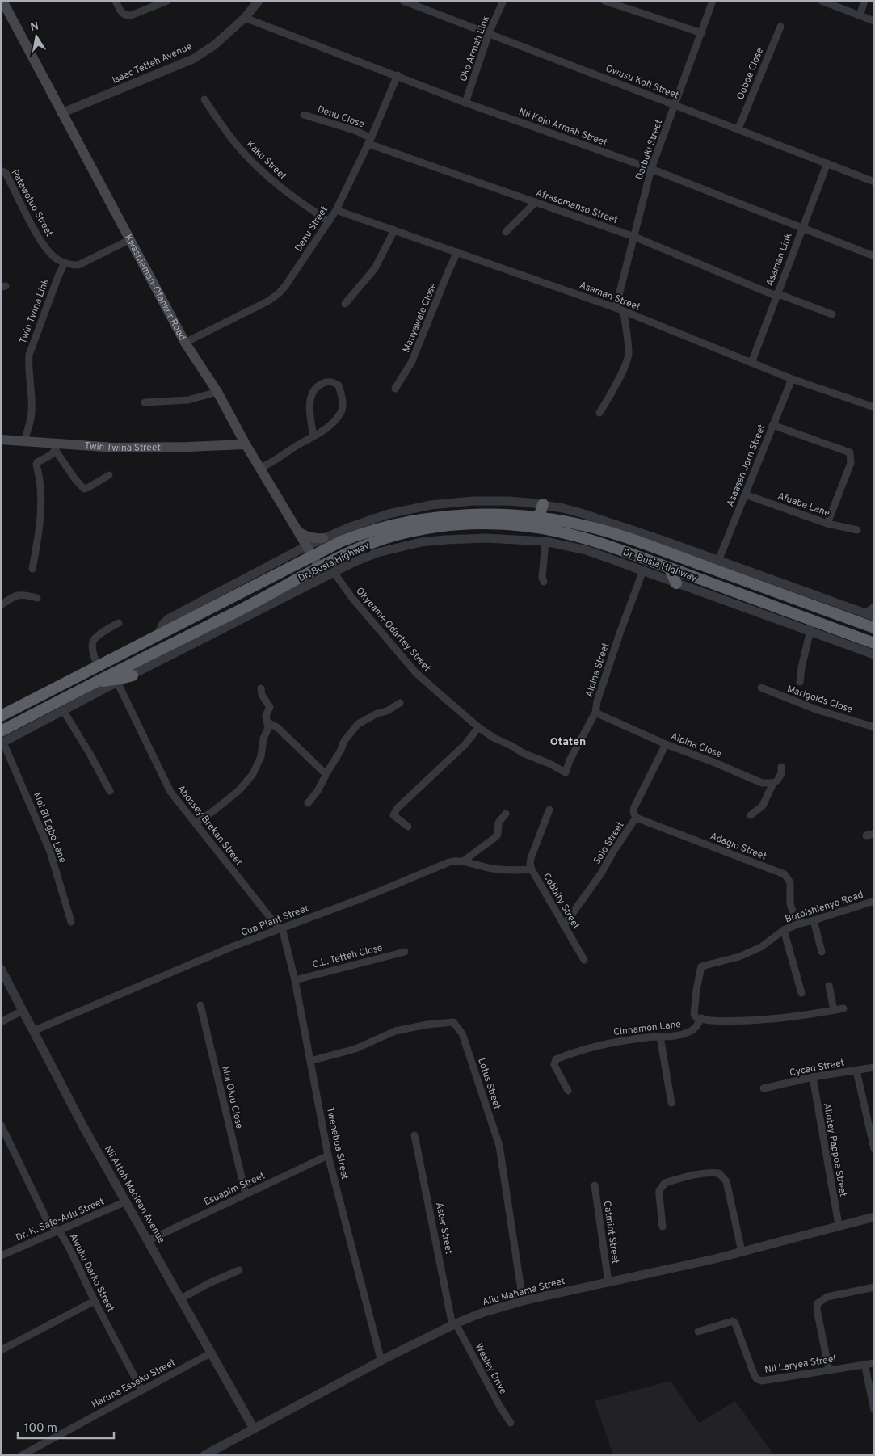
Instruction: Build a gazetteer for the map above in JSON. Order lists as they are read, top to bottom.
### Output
{
  "streets": {
    "highway": ["Dr. Busia Highway"],
    "main road": ["Kwashieman-Ofankor Road", "Twin Twina Street"],
    "street": [
      "Oko Armah Link",
      "Isaac Tetteh Avenue",
      "Ooboe Close",
      "Owusu Kofi Street",
      "Denu Close",
      "Nii Kojo Armah Street",
      "Darbuki Street",
      "Kaku Street",
      "Patawotuo Street",
      "Afrasomanso Street",
      "Denu Street",
      "Asaman Link",
      "Asaman Street",
      "Twin Twina Link",
      "Manyawale Close",
      "Asaasen Jorn Street",
      "Afuabe Lane",
      "Okyeame Odartey Street",
      "Alpina Street",
      "Marigolds Close",
      "Alpina Close",
      "Abossey Brekan Street",
      "Moi Bi Egbo Lane",
      "Solo Street",
      "Adagio Street",
      "Cobbity Street",
      "Botoishienyo Road",
      "Cup Plant Street",
      "C.L. Tetteh Close",
      "Cinnamon Lane",
      "Cycad Street",
      "Lotus Street",
      "Moi Oklu Close",
      "Tweneboa Street",
      "Allotey Pappoe Street",
      "Esuapim Street",
      "Nii Attoh Maclean Avenue",
      "Dr. K. Safo-Adu Street",
      "Aster Street",
      "Catmint Street",
      "Awuku Darko Street",
      "Aliu Mahama Street",
      "Nii Laryea Street",
      "Wesley Drive",
      "Haruna Esseku Street"
    ]
  },
  "crossings": [
    ["Oko Armah Link", "Owusu Kofi Street"],
    ["Oko Armah Link", "Nii Kojo Armah Street"],
    ["Isaac Tetteh Avenue", "Nii Kojo Armah Street"],
    ["Isaac Tetteh Avenue", "Kwashieman-Ofankor Road"],
    ["Ooboe Close", "Owusu Kofi Street"],
    ["Owusu Kofi Street", "Darbuki Street"],
    ["Owusu Kofi Street", "Asaman Link"],
    ["Denu Close", "Afrasomanso Street"],
    ["Denu Close", "Denu Street"],
    ["Nii Kojo Armah Street", "Darbuki Street"],
    ["Nii Kojo Armah Street", "Denu Street"],
    ["Nii Kojo Armah Street", "Asaman Link"],
    ["Darbuki Street", "Afrasomanso Street"],
    ["Darbuki Street", "Asaman Street"],
    ["Kaku Street", "Denu Street"],
    ["Patawotuo Street", "Twin Twina Link"],
    ["Afrasomanso Street", "Denu Street"],
    ["Afrasomanso Street", "Asaman Link"],
    ["Denu Street", "Kwashieman-Ofankor Road"],
    ["Denu Street", "Asaman Street"],
    ["Asaman Link", "Asaman Street"],
    ["Kwashieman-Ofankor Road", "Twin Twina Street"],
    ["Kwashieman-Ofankor Road", "Dr. Busia Highway"],
    ["Asaman Street", "Manyawale Close"],
    ["Asaman Street", "Asaasen Jorn Street"],
    ["Twin Twina Link", "Twin Twina Street"],
    ["Asaasen Jorn Street", "Afuabe Lane"],
    ["Dr. Busia Highway", "Okyeame Odartey Street"],
    ["Dr. Busia Highway", "Alpina Street"],
    ["Dr. Busia Highway", "Abossey Brekan Street"],
    ["Okyeame Odartey Street", "Alpina Street"],
    ["Alpina Street", "Alpina Close"],
    ["Alpina Close", "Solo Street"],
    ["Abossey Brekan Street", "Cup Plant Street"],
    ["Abossey Brekan Street", "Tweneboa Street"],
    ["Solo Street", "Adagio Street"],
    ["Solo Street", "Cobbity Street"],
    ["Adagio Street", "Botoishienyo Road"],
    ["Cobbity Street", "Cup Plant Street"],
    ["Botoishienyo Road", "Cinnamon Lane"],
    ["Cup Plant Street", "Tweneboa Street"],
    ["Cup Plant Street", "Nii Attoh Maclean Avenue"],
    ["C.L. Tetteh Close", "Tweneboa Street"],
    ["Cycad Street", "Allotey Pappoe Street"],
    ["Lotus Street", "Tweneboa Street"],
    ["Lotus Street", "Aliu Mahama Street"],
    ["Moi Oklu Close", "Esuapim Street"],
    ["Tweneboa Street", "Esuapim Street"],
    ["Tweneboa Street", "Aliu Mahama Street"],
    ["Allotey Pappoe Street", "Aliu Mahama Street"],
    ["Esuapim Street", "Nii Attoh Maclean Avenue"],
    ["Nii Attoh Maclean Avenue", "Dr. K. Safo-Adu Street"],
    ["Nii Attoh Maclean Avenue", "Aliu Mahama Street"],
    ["Nii Attoh Maclean Avenue", "Haruna Esseku Street"],
    ["Dr. K. Safo-Adu Street", "Awuku Darko Street"],
    ["Aster Street", "Aliu Mahama Street"],
    ["Aster Street", "Wesley Drive"],
    ["Catmint Street", "Aliu Mahama Street"],
    ["Awuku Darko Street", "Haruna Esseku Street"],
    ["Aliu Mahama Street", "Wesley Drive"]
  ],
  "districts": ["Otaten"],
  "scale_bar": "100 m",
  "north": "top"
}
